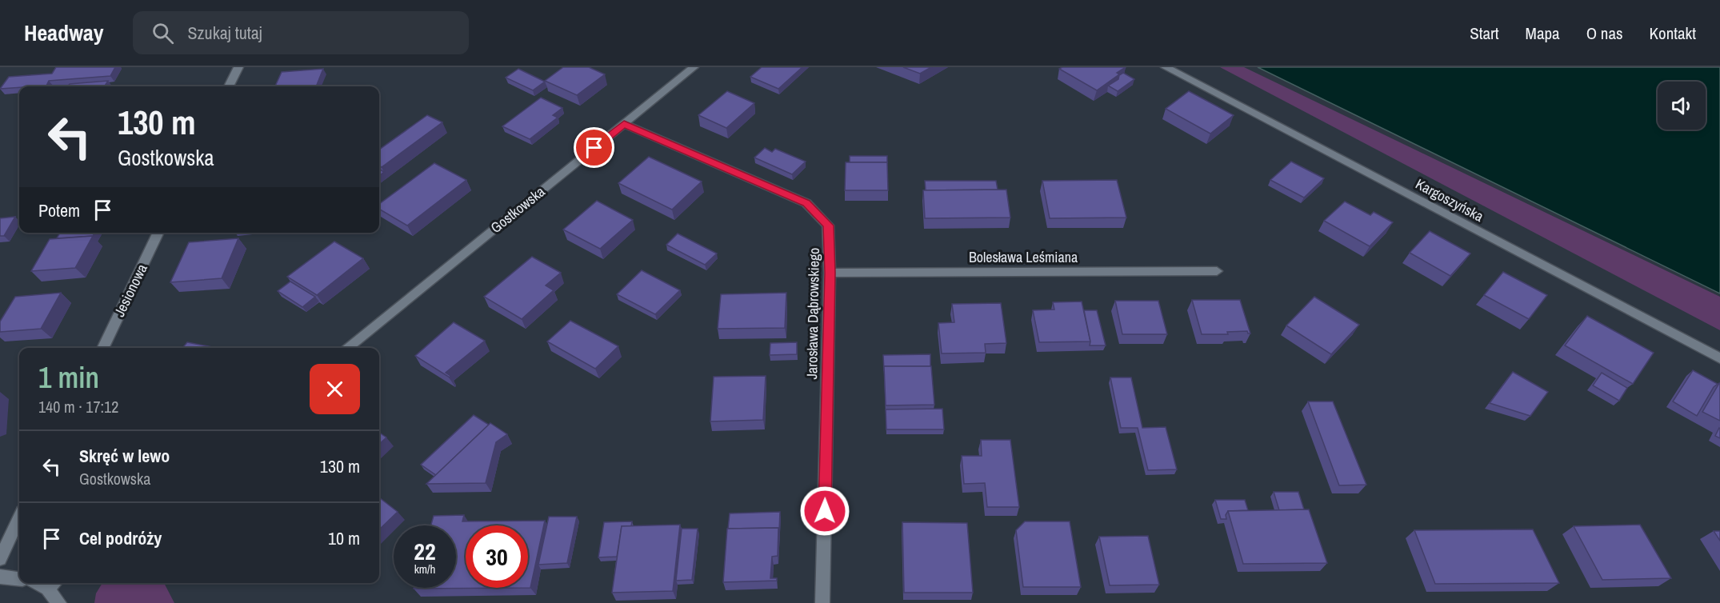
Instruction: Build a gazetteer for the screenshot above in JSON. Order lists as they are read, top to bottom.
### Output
{
  "streets": {
    "street": [
      "Kargoszyńska",
      "Gostkowska",
      "Bolesława Leśmiana",
      "Jesionowa",
      "Jarosława Dąbrowskiego"
    ]
  },
  "crossings": [
    ["Gostkowska", "Jarosława Dąbrowskiego"],
    ["Bolesława Leśmiana", "Jarosława Dąbrowskiego"]
  ],
  "page": {
    "header": "Headway",
    "search": "Szukaj tutaj",
    "nav": [
      "Start",
      "Mapa",
      "O nas",
      "Kontakt"
    ],
    "turn": ["130 m", "Gostkowska"],
    "then": "Potem",
    "heading": ["1 min", "140 m · 17:12"],
    "list": [
      {
        "name": "Skręć w lewo",
        "note": "Gostkowska",
        "value": "130 m"
      },
      {
        "name": "Cel podróży",
        "value": "10 m"
      }
    ],
    "speed": "22 km/h",
    "limit": "30"
  }
}
